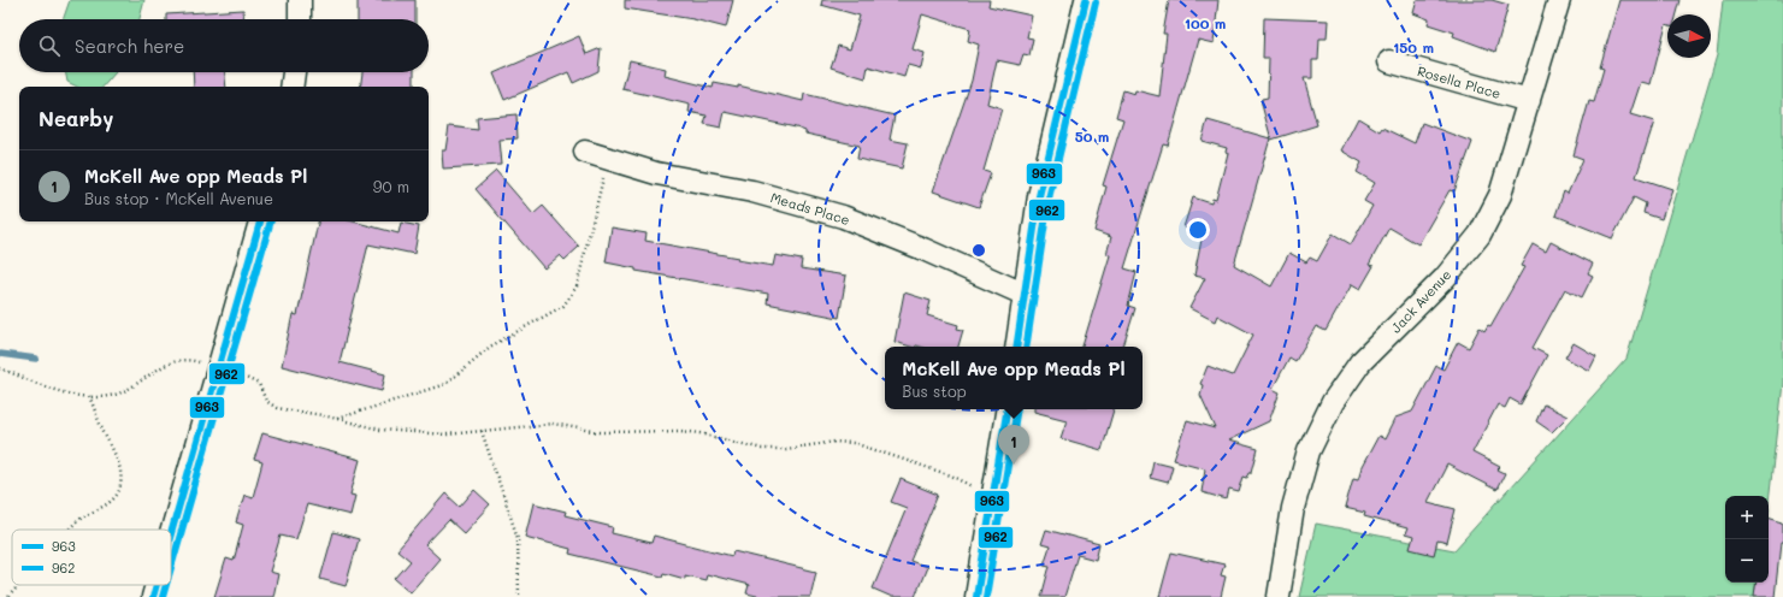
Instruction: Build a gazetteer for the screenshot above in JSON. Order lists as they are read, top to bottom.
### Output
{
  "streets": {
    "street": ["Rosella Place", "Meads Place", "Jack Avenue"]
  },
  "crossings": [
    ["Rosella Place", "Jack Avenue"]
  ],
  "lines": ["transit line 963", "transit line 962"],
  "legend": ["963", "962"],
  "north": "right",
  "page": {
    "search": "Search here",
    "heading": "Nearby",
    "list": [
      {
        "mark": "1",
        "name": "McKell Ave opp Meads Pl",
        "note": "Bus stop · McKell Avenue",
        "value": "90 m"
      }
    ],
    "popup": ["McKell Ave opp Meads Pl", "Bus stop"],
    "pins": "1",
    "map_buttons": ["+", "−"]
  },
  "rings": ["100 m", "150 m", "50 m"]
}
